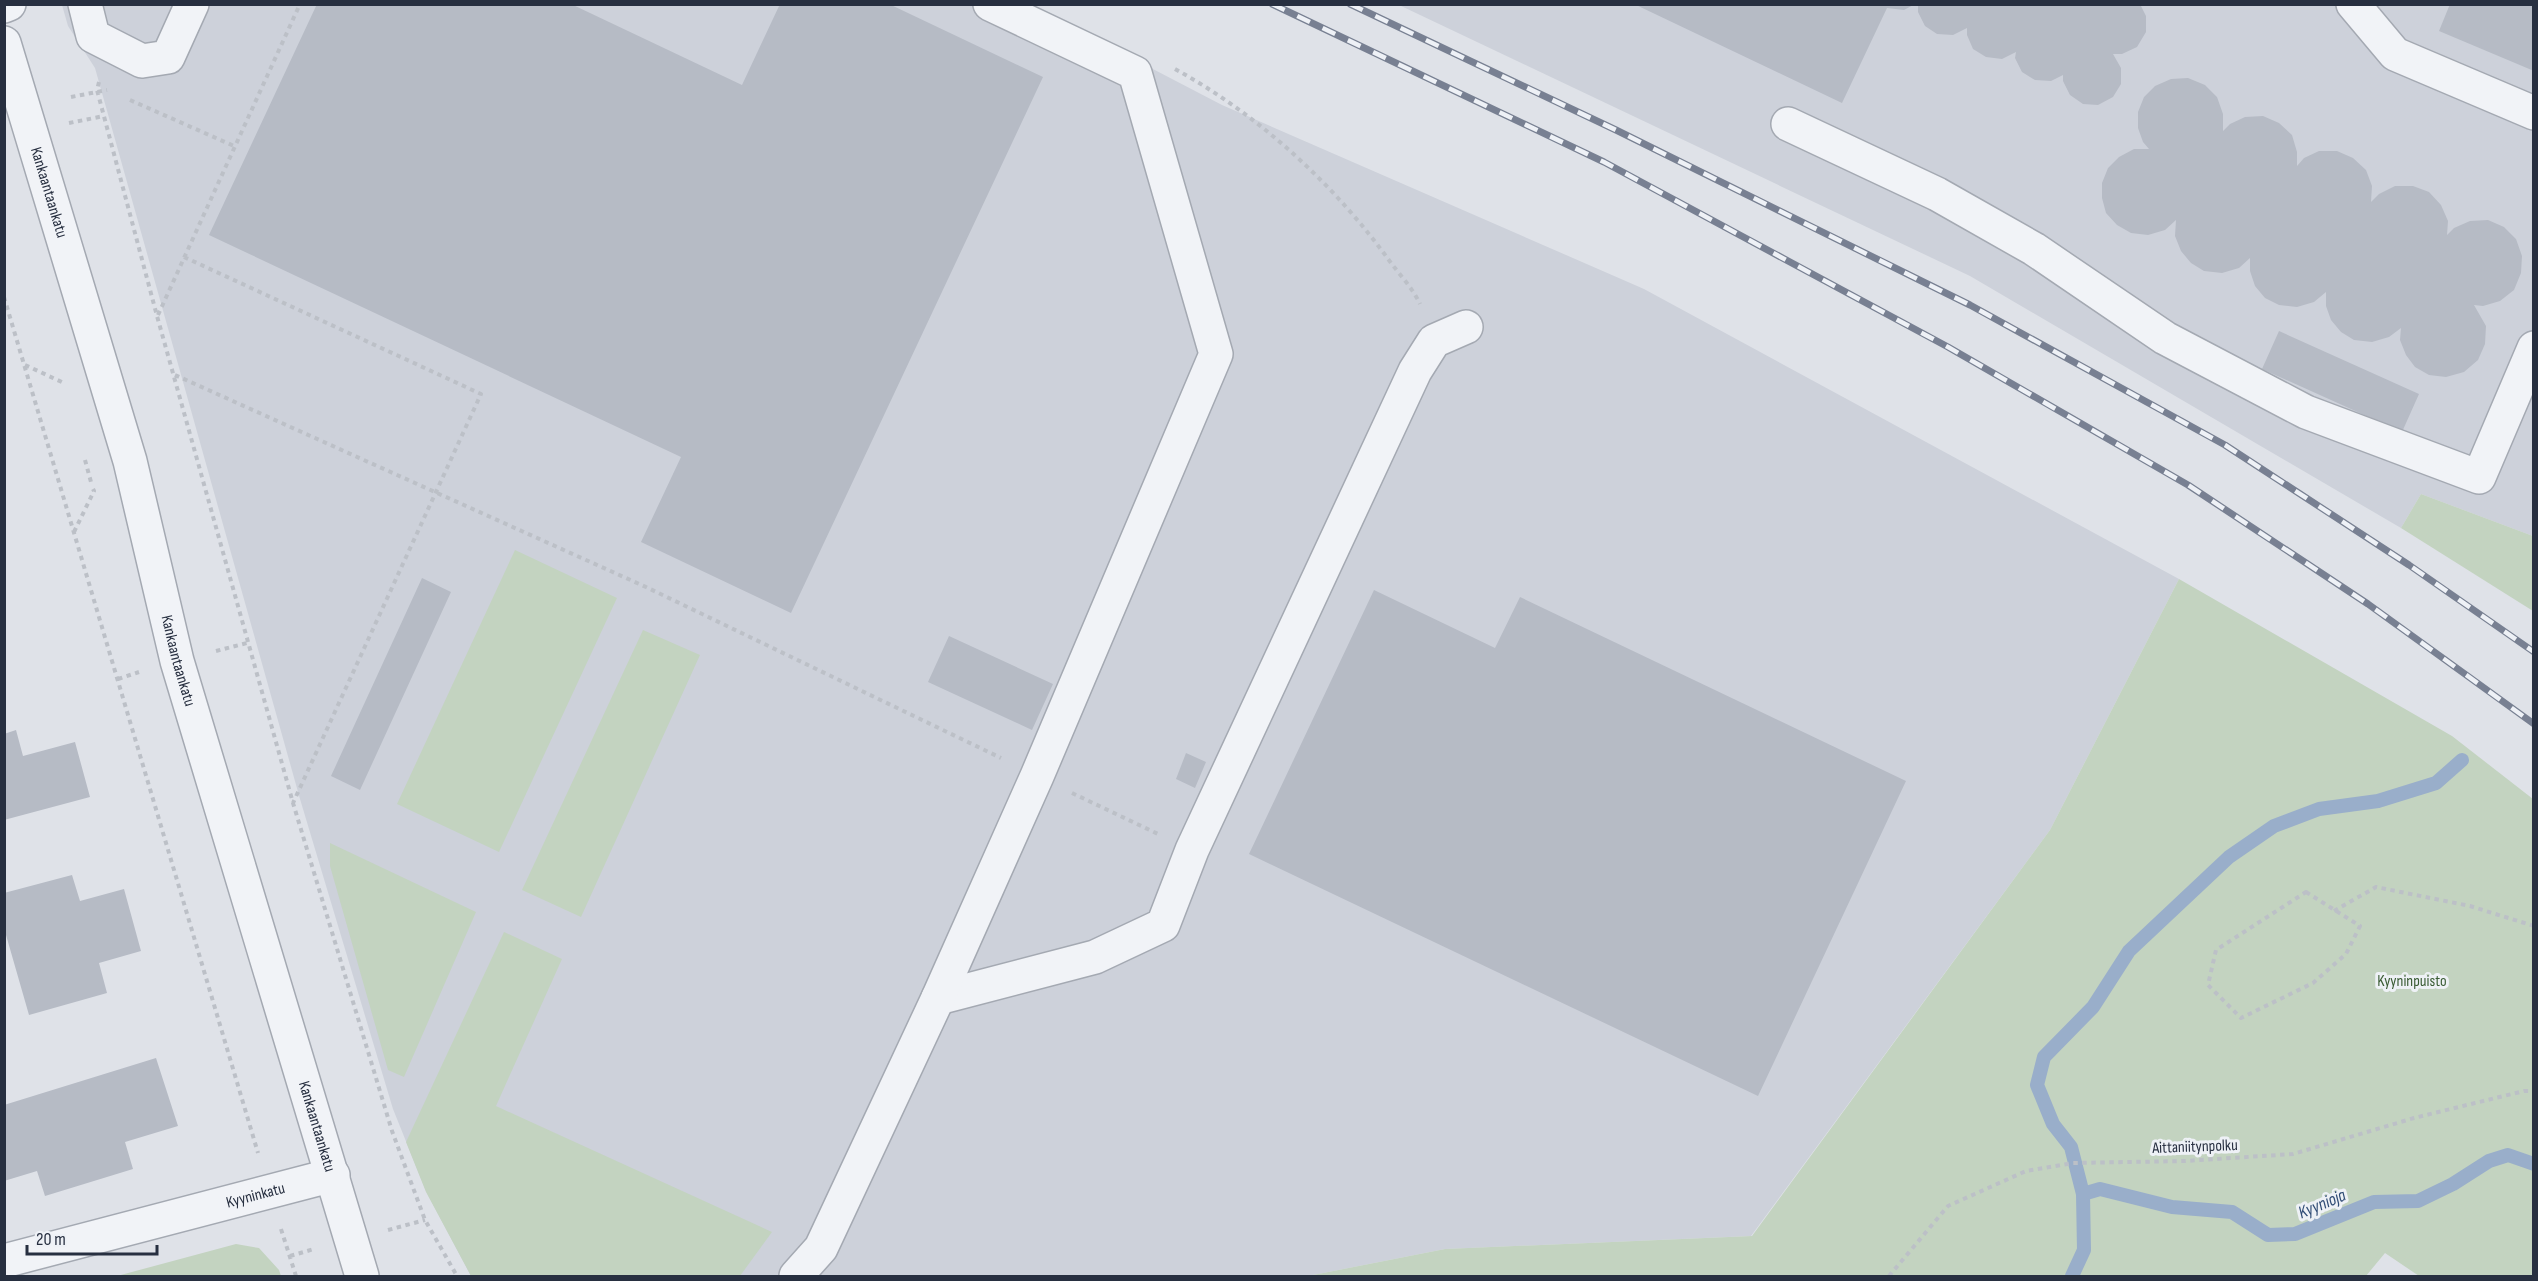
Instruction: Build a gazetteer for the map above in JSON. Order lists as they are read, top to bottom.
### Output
{
  "streets": {
    "street": ["Kankaantaankatu", "Kyyninkatu"],
    "path": ["Aittaniitynpolku"]
  },
  "crossings": [
    ["Kankaantaankatu", "Kyyninkatu"]
  ],
  "water": ["Kyynioja"],
  "parks": ["Kyyninpuisto"],
  "scale_bar": "20 m"
}
